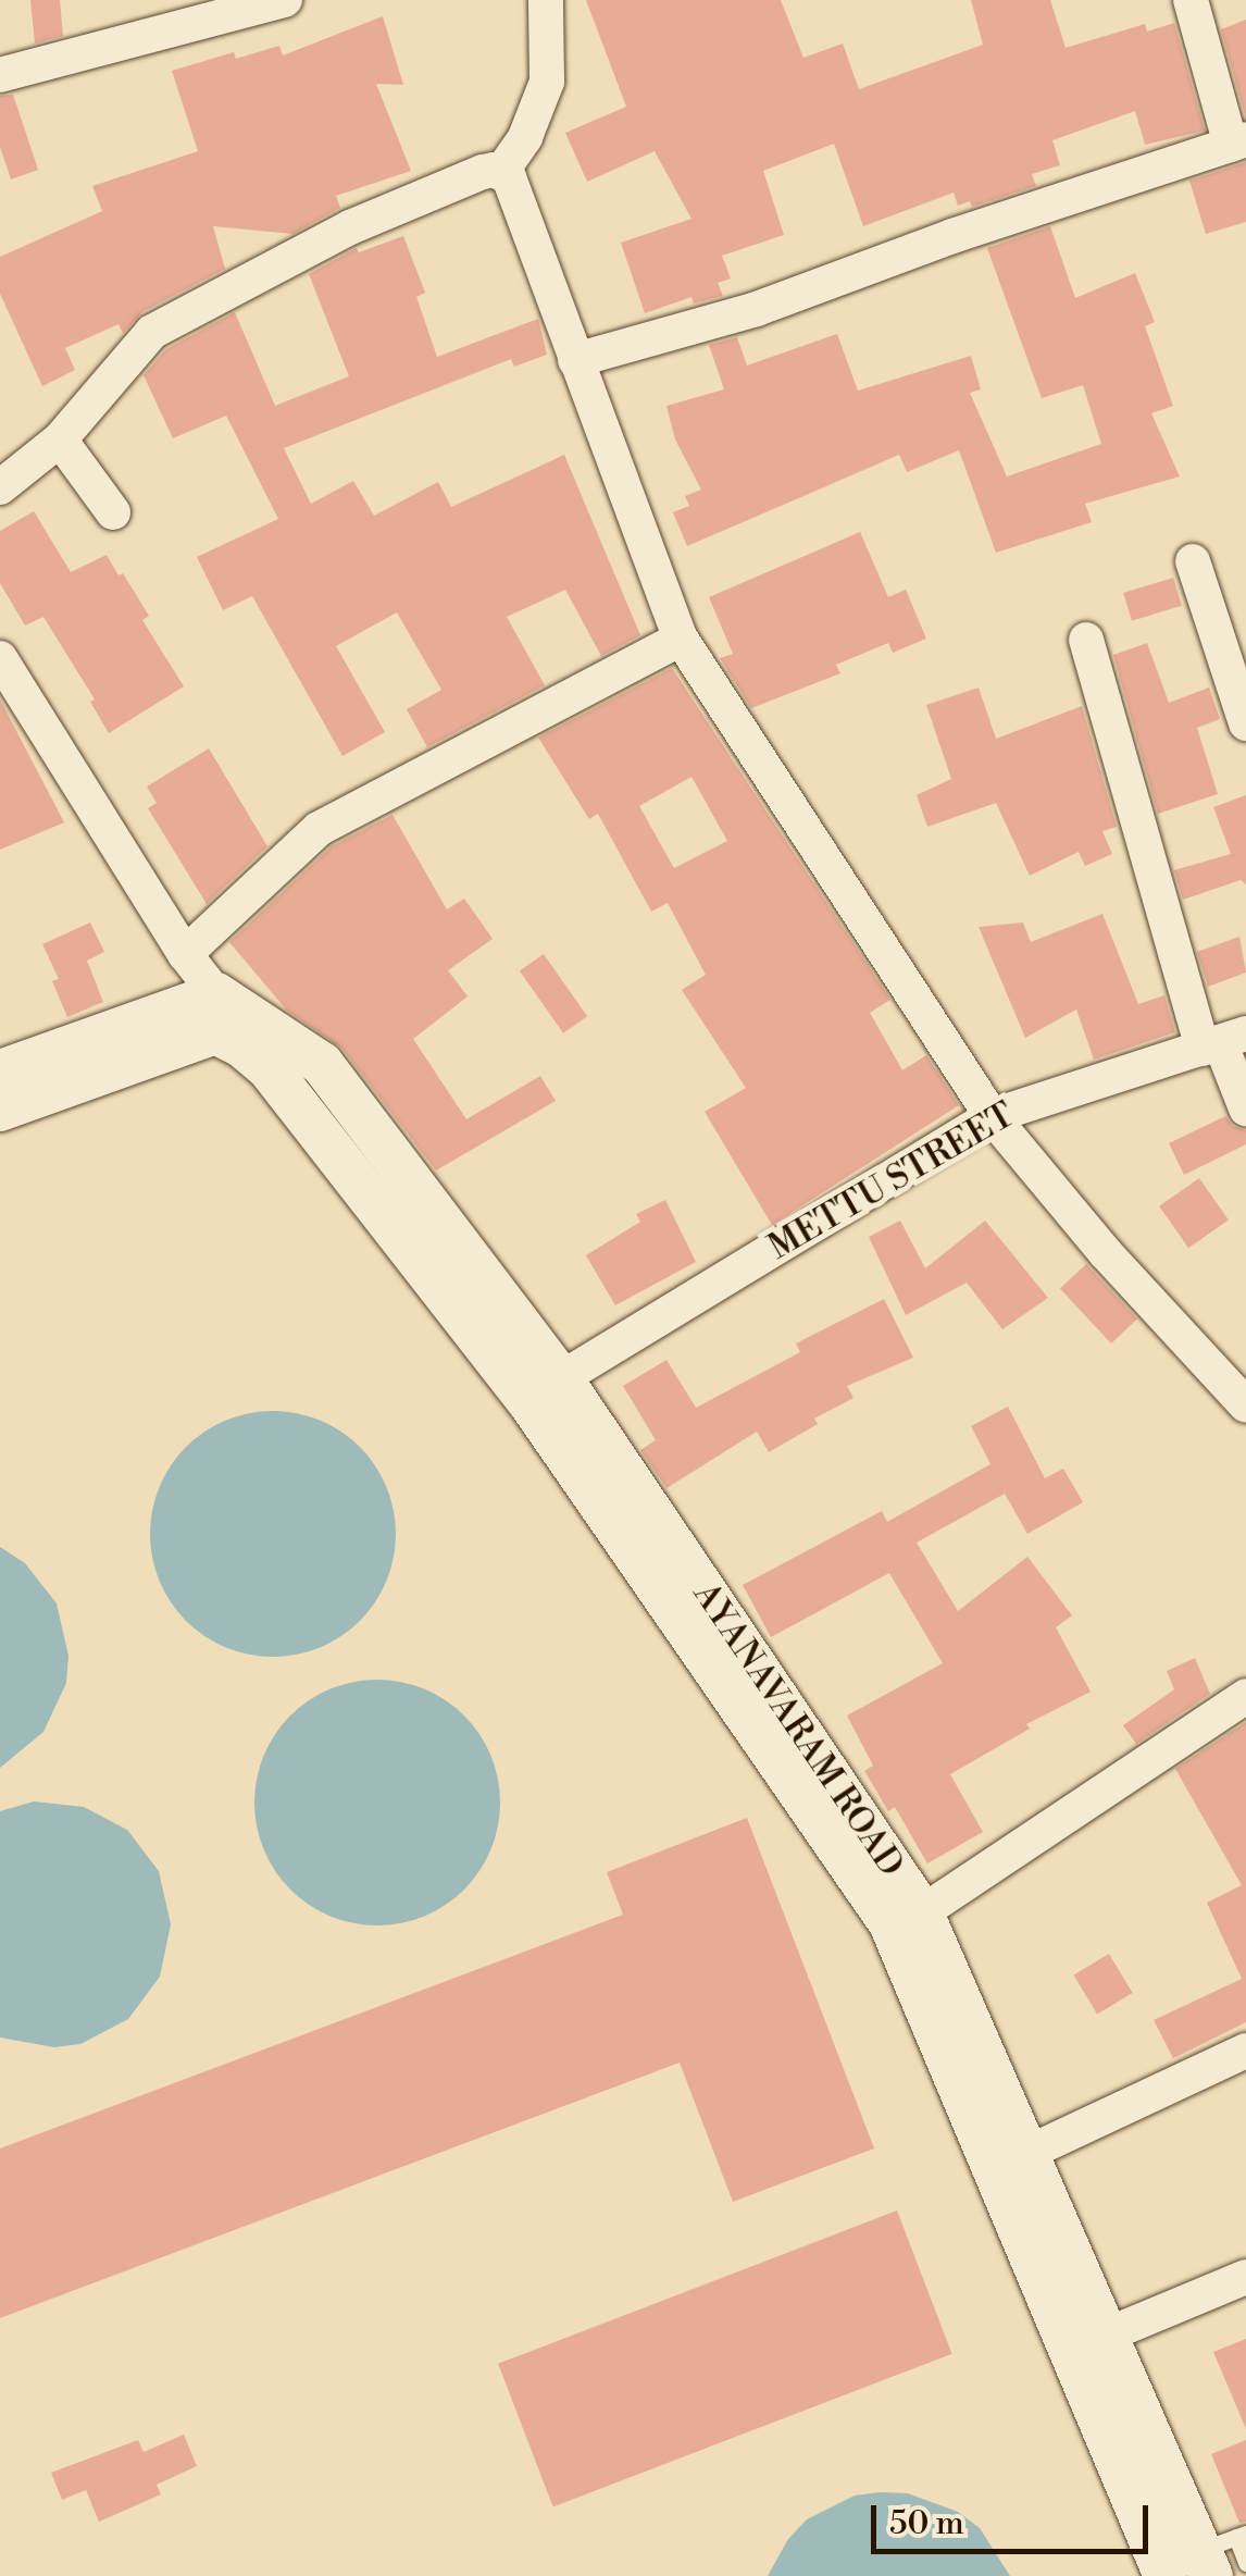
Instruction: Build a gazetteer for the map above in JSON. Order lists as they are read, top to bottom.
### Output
{
  "streets": {
    "street": ["METTU STREET", "AYANAVARAM ROAD"]
  },
  "crossings": [
    ["METTU STREET", "AYANAVARAM ROAD"]
  ],
  "scale_bar": "50 m"
}
